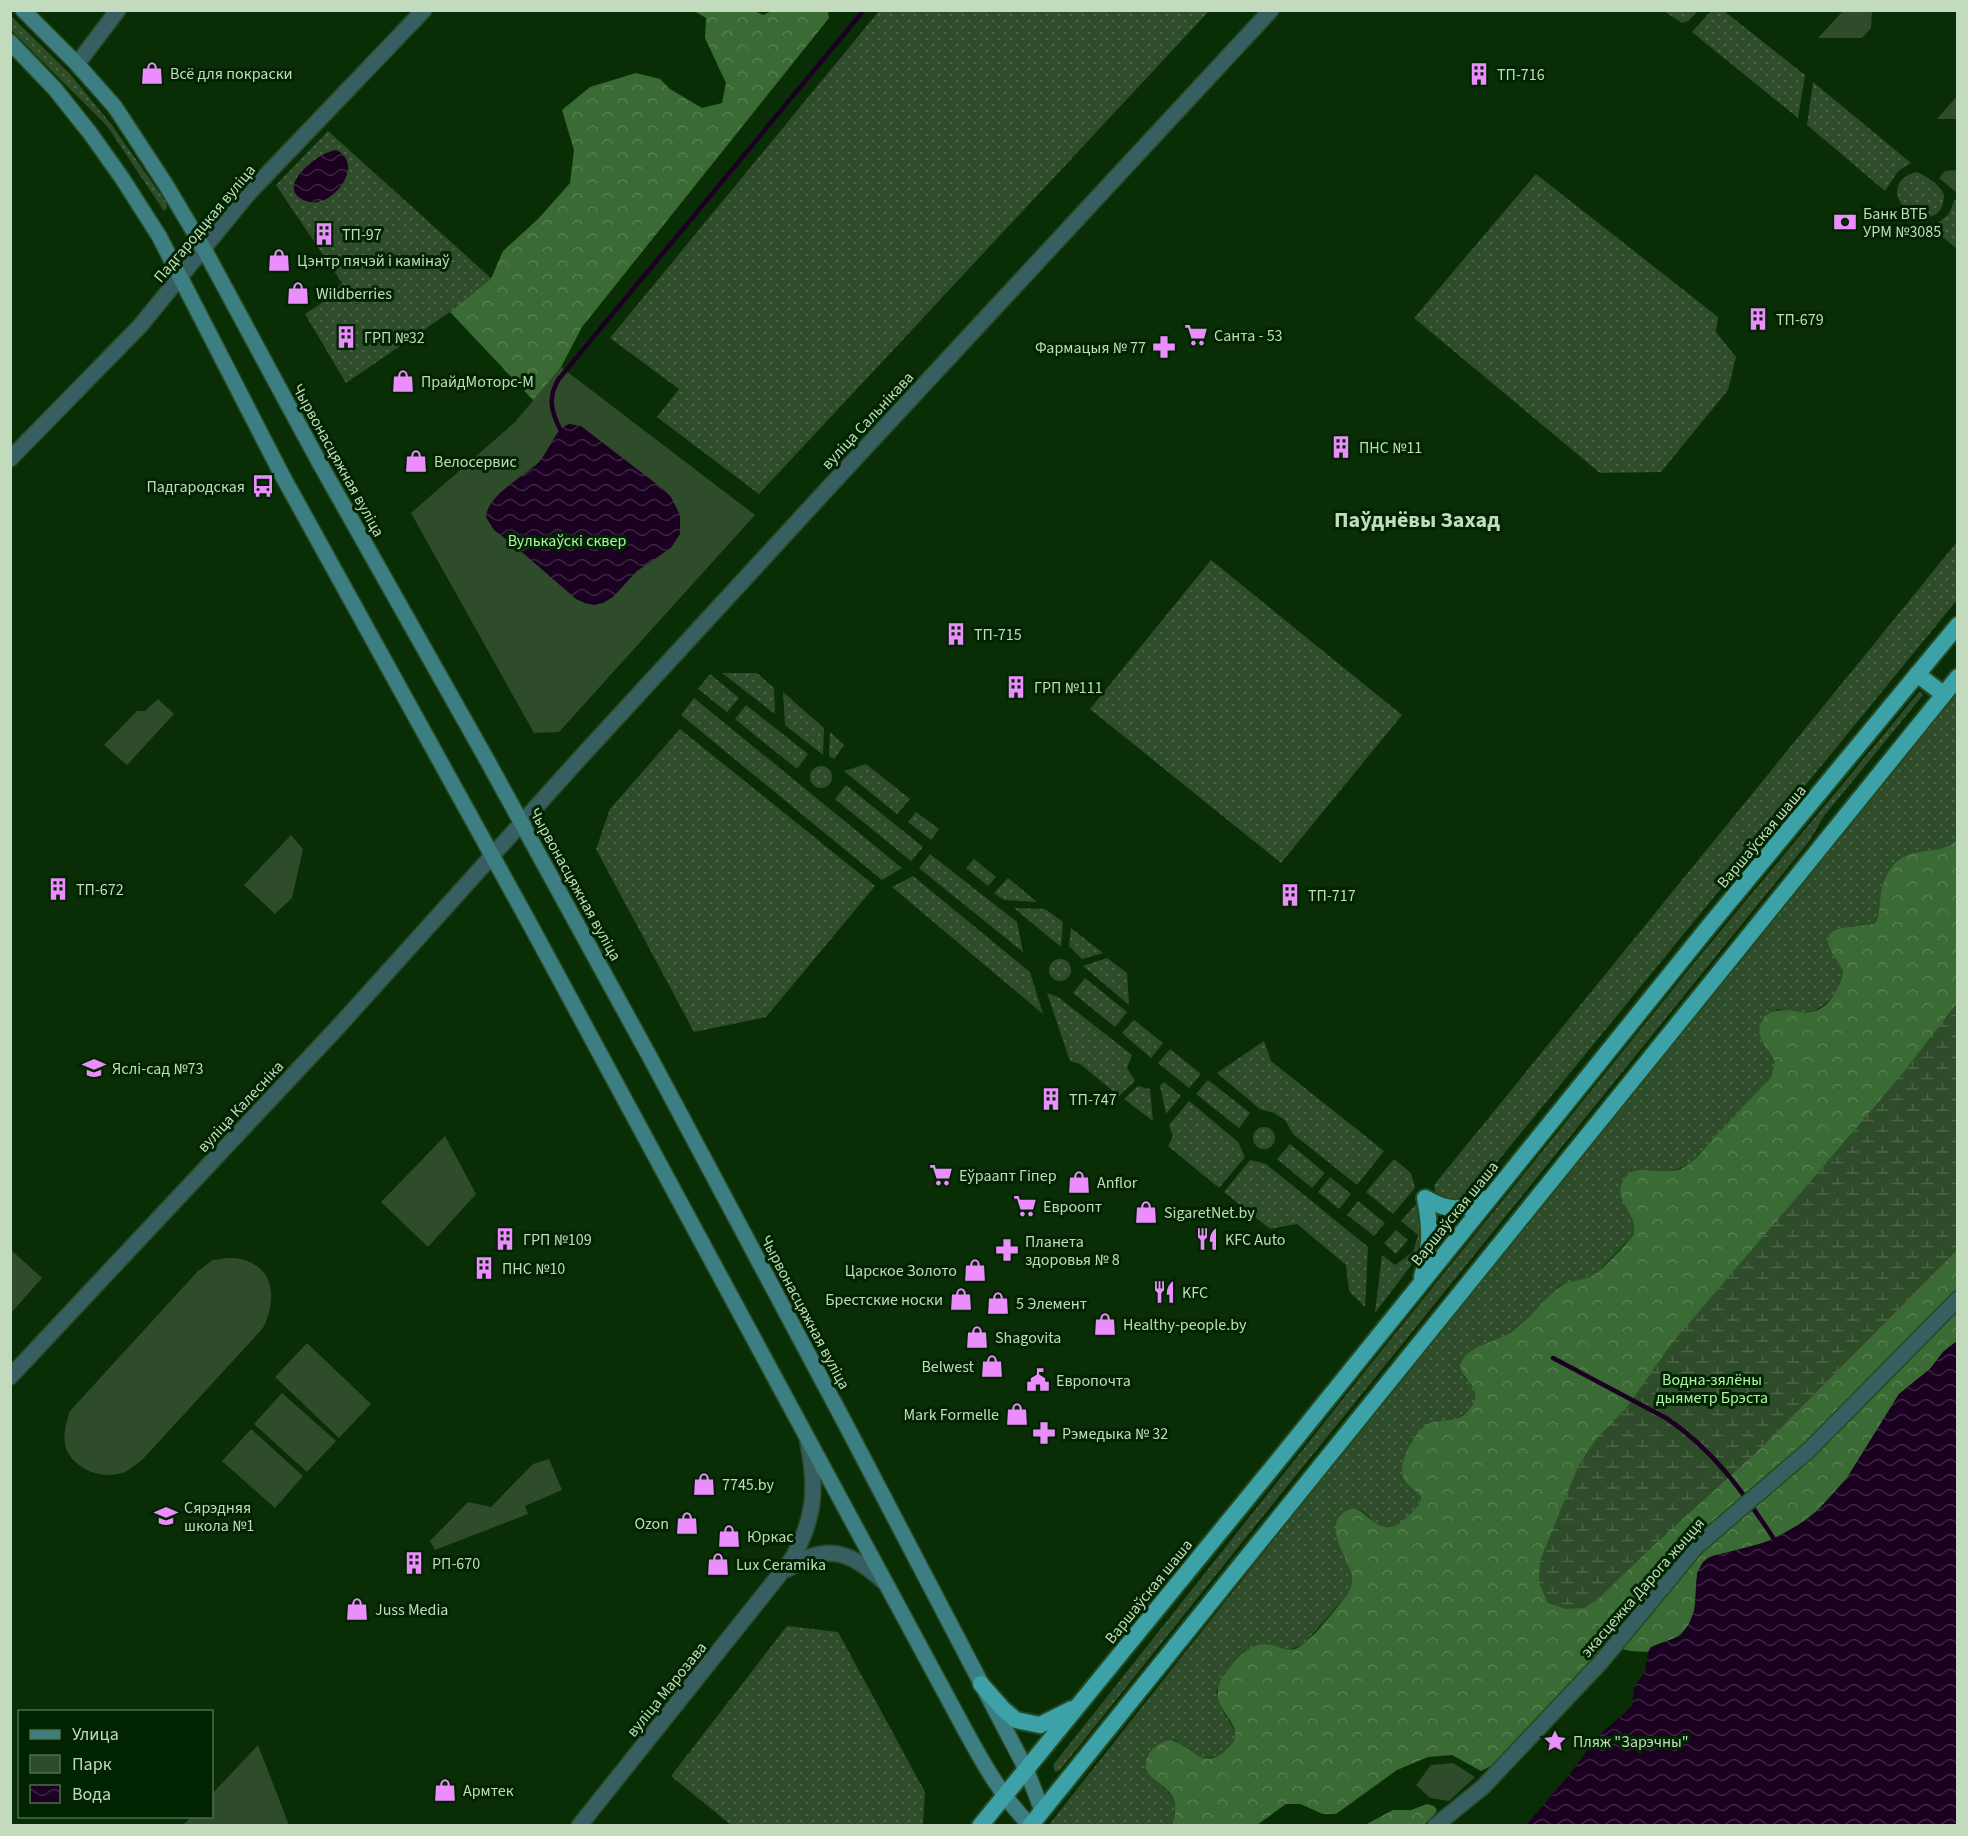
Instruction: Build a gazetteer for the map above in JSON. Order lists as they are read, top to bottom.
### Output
{
  "streets": {
    "highway": ["Варшаўская шаша"],
    "main road": ["Чырвонасцяжная вуліца"],
    "street": [
      "Падгародцкая вуліца",
      "вуліца Сальнікава",
      "вуліца Калесніка",
      "экасцежка Дарога жыцця",
      "вуліца Марозава"
    ]
  },
  "crossings": [
    ["Падгародцкая вуліца", "Чырвонасцяжная вуліца"],
    ["вуліца Сальнікава", "Чырвонасцяжная вуліца"],
    ["вуліца Сальнікава", "вуліца Калесніка"],
    ["Чырвонасцяжная вуліца", "Варшаўская шаша"]
  ],
  "districts": ["Паўднёвы Захад"],
  "parks": ["Вулькаўскі сквер", "Водна-зялёны дыяметр Брэста"],
  "places": {
    "shop": [
      "Всё для покраски",
      "Цэнтр пячэй і камiнаў",
      "Wildberries",
      "ПрайдМоторс-М",
      "Велосервис",
      "Anflor",
      "SigaretNet.by",
      "Царское Золото",
      "Брестские носки",
      "5 Элемент",
      "Healthy-people.by",
      "Shagovita",
      "Belwest",
      "Mark Formelle",
      "7745.by",
      "Ozon",
      "Юркас",
      "Lux Ceramika",
      "Juss Media",
      "Армтек"
    ],
    "building": [
      "ТП-716",
      "ТП-97",
      "ТП-679",
      "ГРП №32",
      "ПНС №11",
      "ТП-715",
      "ГРП №111",
      "ТП-672",
      "ТП-717",
      "ТП-747",
      "ГРП №109",
      "ПНС №10",
      "РП-670"
    ],
    "bank": ["Банк ВТБ УРМ №3085"],
    "supermarket": ["Санта - 53", "Еўраапт Гіпер", "Евроопт"],
    "pharmacy": ["Фармацыя № 77", "Планета здоровья № 8", "Рэмедыка № 32"],
    "bus stop": ["Падгародская"],
    "school or university": ["Яслі-сад №73", "Сярэдняя школа №1"],
    "restaurant": ["KFC Auto", "KFC"],
    "public building": ["Европочта"],
    "place": ["Пляж \"Зарэчны\""]
  },
  "legend": ["Улица", "Парк", "Вода"]
}
